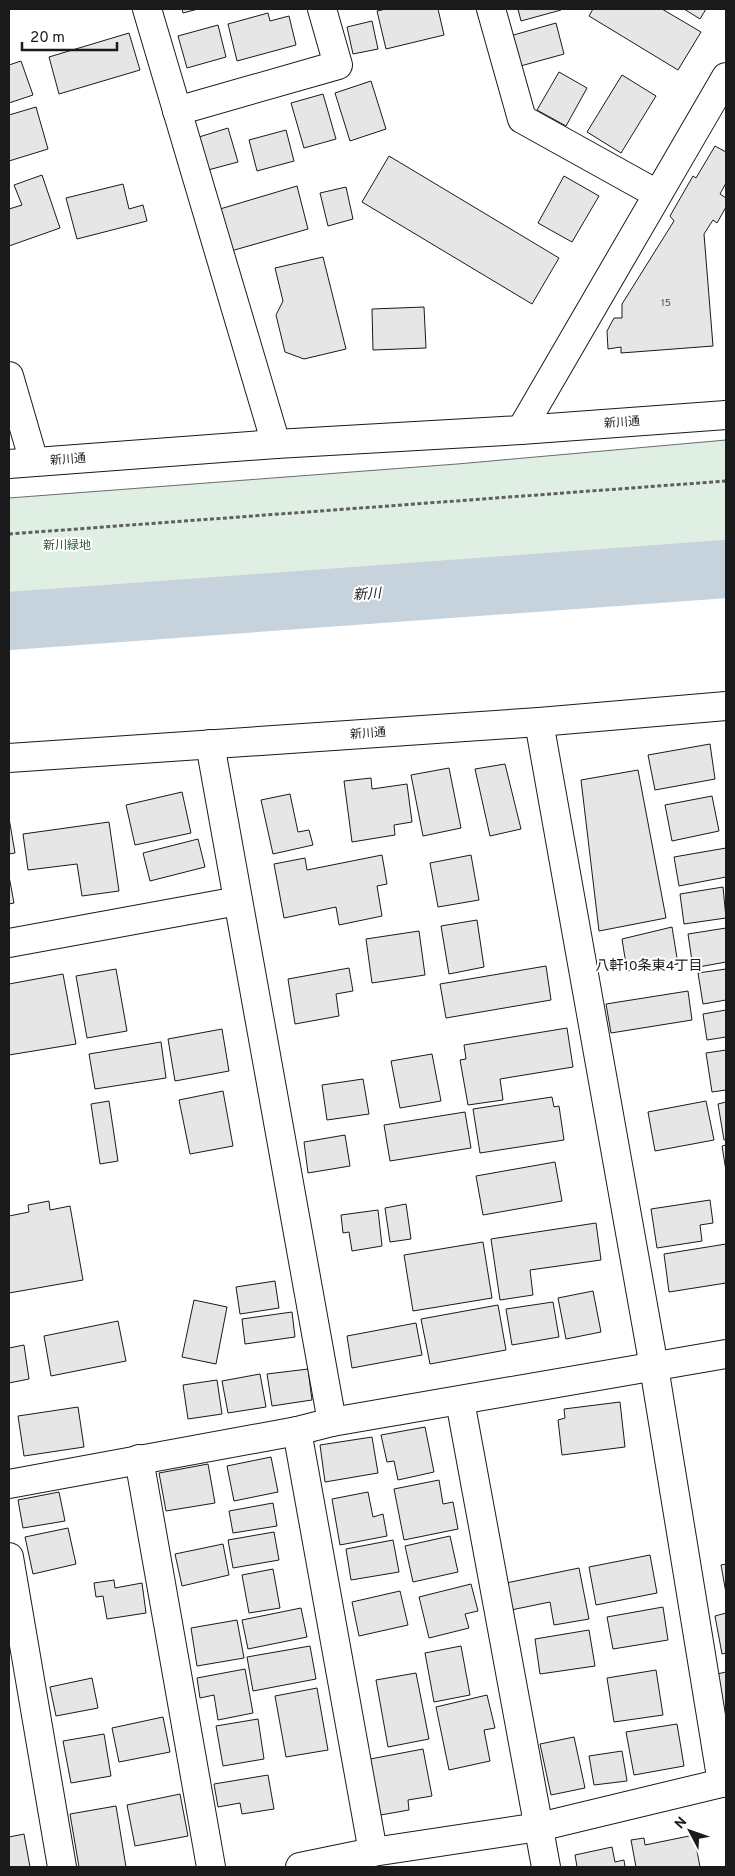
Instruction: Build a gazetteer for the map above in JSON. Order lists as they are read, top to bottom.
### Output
{
  "streets": {
    "street": ["新川通"]
  },
  "districts": ["八軒10条東4丁目"],
  "water": ["新川"],
  "parks": ["新川緑地"],
  "house_numbers": ["15"],
  "scale_bar": "20 m",
  "north": "top left"
}
